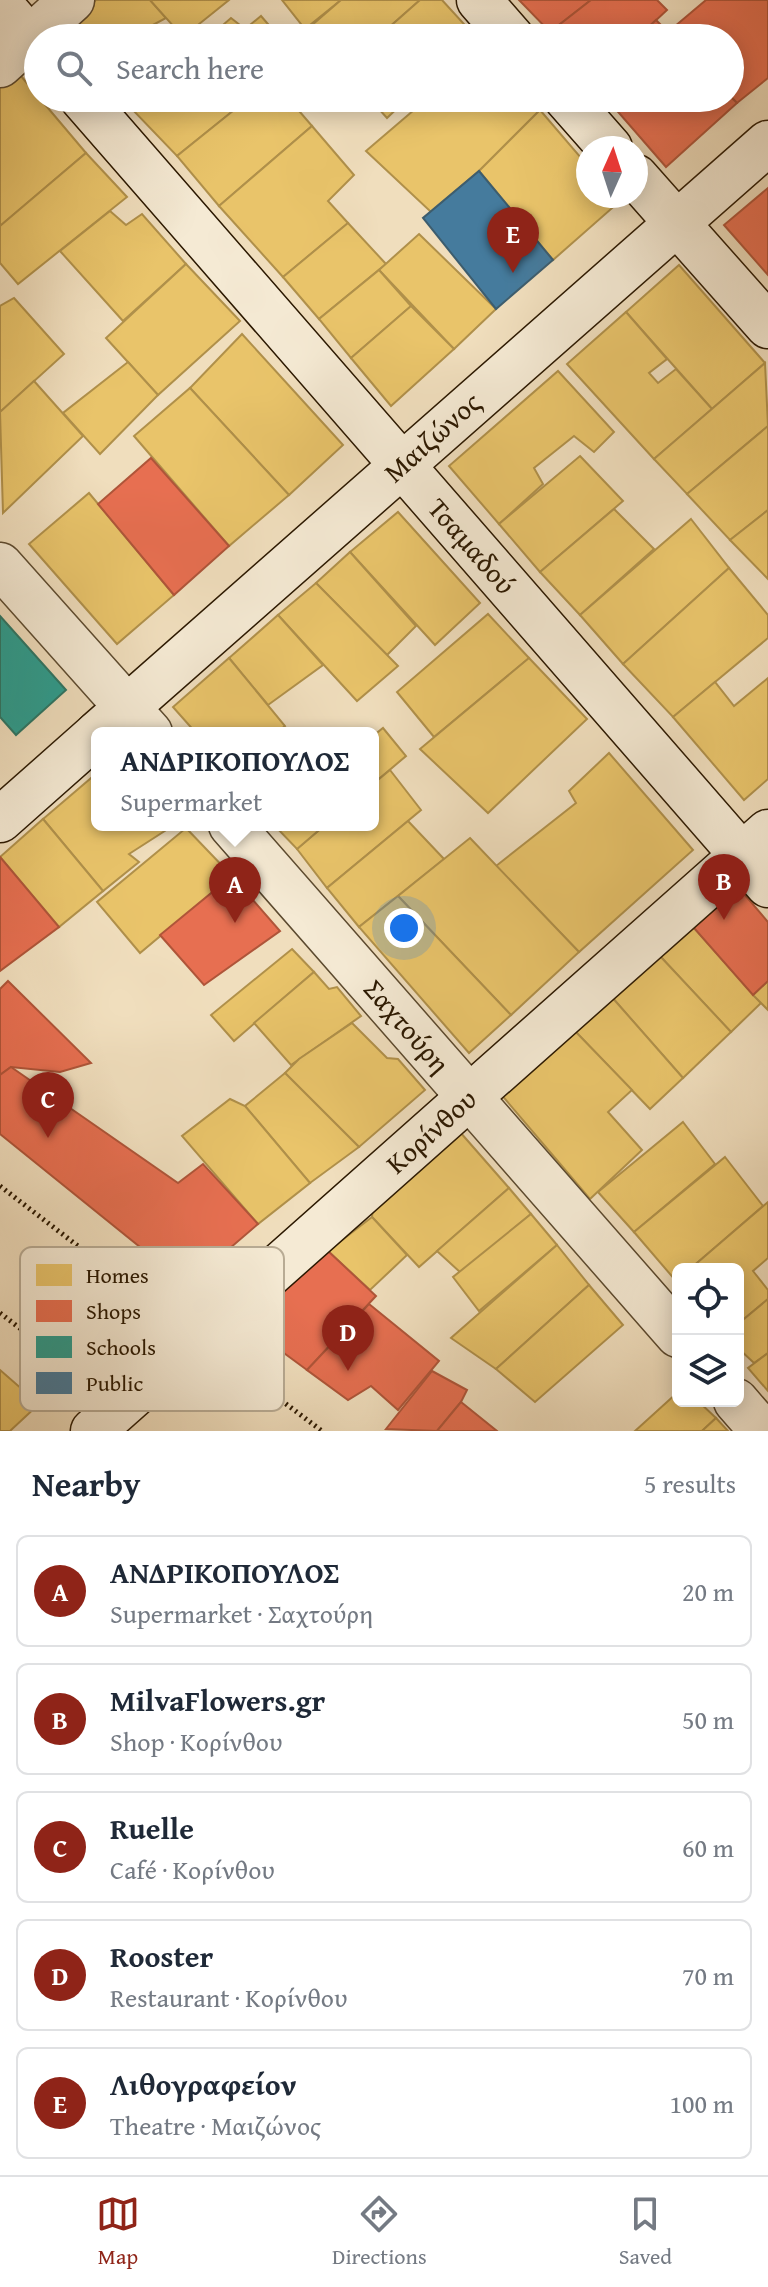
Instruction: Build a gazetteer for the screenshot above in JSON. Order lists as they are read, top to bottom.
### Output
{
  "streets": {
    "street": [
      "Μαιζώνος",
      "Τσαμαδού",
      "Σαχτούρη",
      "Κορίνθου"
    ]
  },
  "crossings": [
    ["Μαιζώνος", "Τσαμαδού"],
    ["Τσαμαδού", "Κορίνθου"],
    ["Σαχτούρη", "Κορίνθου"]
  ],
  "legend": [
    "Homes",
    "Shops",
    "Schools",
    "Public"
  ],
  "north": "top",
  "page": {
    "search": "Search here",
    "pins": [
      "E",
      "B",
      "A",
      "C",
      "D"
    ],
    "popup": ["ΑΝΔΡΙΚΟΠΟΥΛΟΣ", "Supermarket"],
    "heading": ["Nearby", "5 results"],
    "list": [
      {
        "mark": "A",
        "name": "ΑΝΔΡΙΚΟΠΟΥΛΟΣ",
        "note": "Supermarket · Σαχτούρη",
        "value": "20 m"
      },
      {
        "mark": "B",
        "name": "MilvaFlowers.gr",
        "note": "Shop · Κορίνθου",
        "value": "50 m"
      },
      {
        "mark": "C",
        "name": "Ruelle",
        "note": "Café · Κορίνθου",
        "value": "60 m"
      },
      {
        "mark": "D",
        "name": "Rooster",
        "note": "Restaurant · Κορίνθου",
        "value": "70 m"
      },
      {
        "mark": "E",
        "name": "Λιθογραφείον",
        "note": "Theatre · Μαιζώνος",
        "value": "100 m"
      }
    ],
    "nav": ["Map", "Directions", "Saved"]
  }
}
